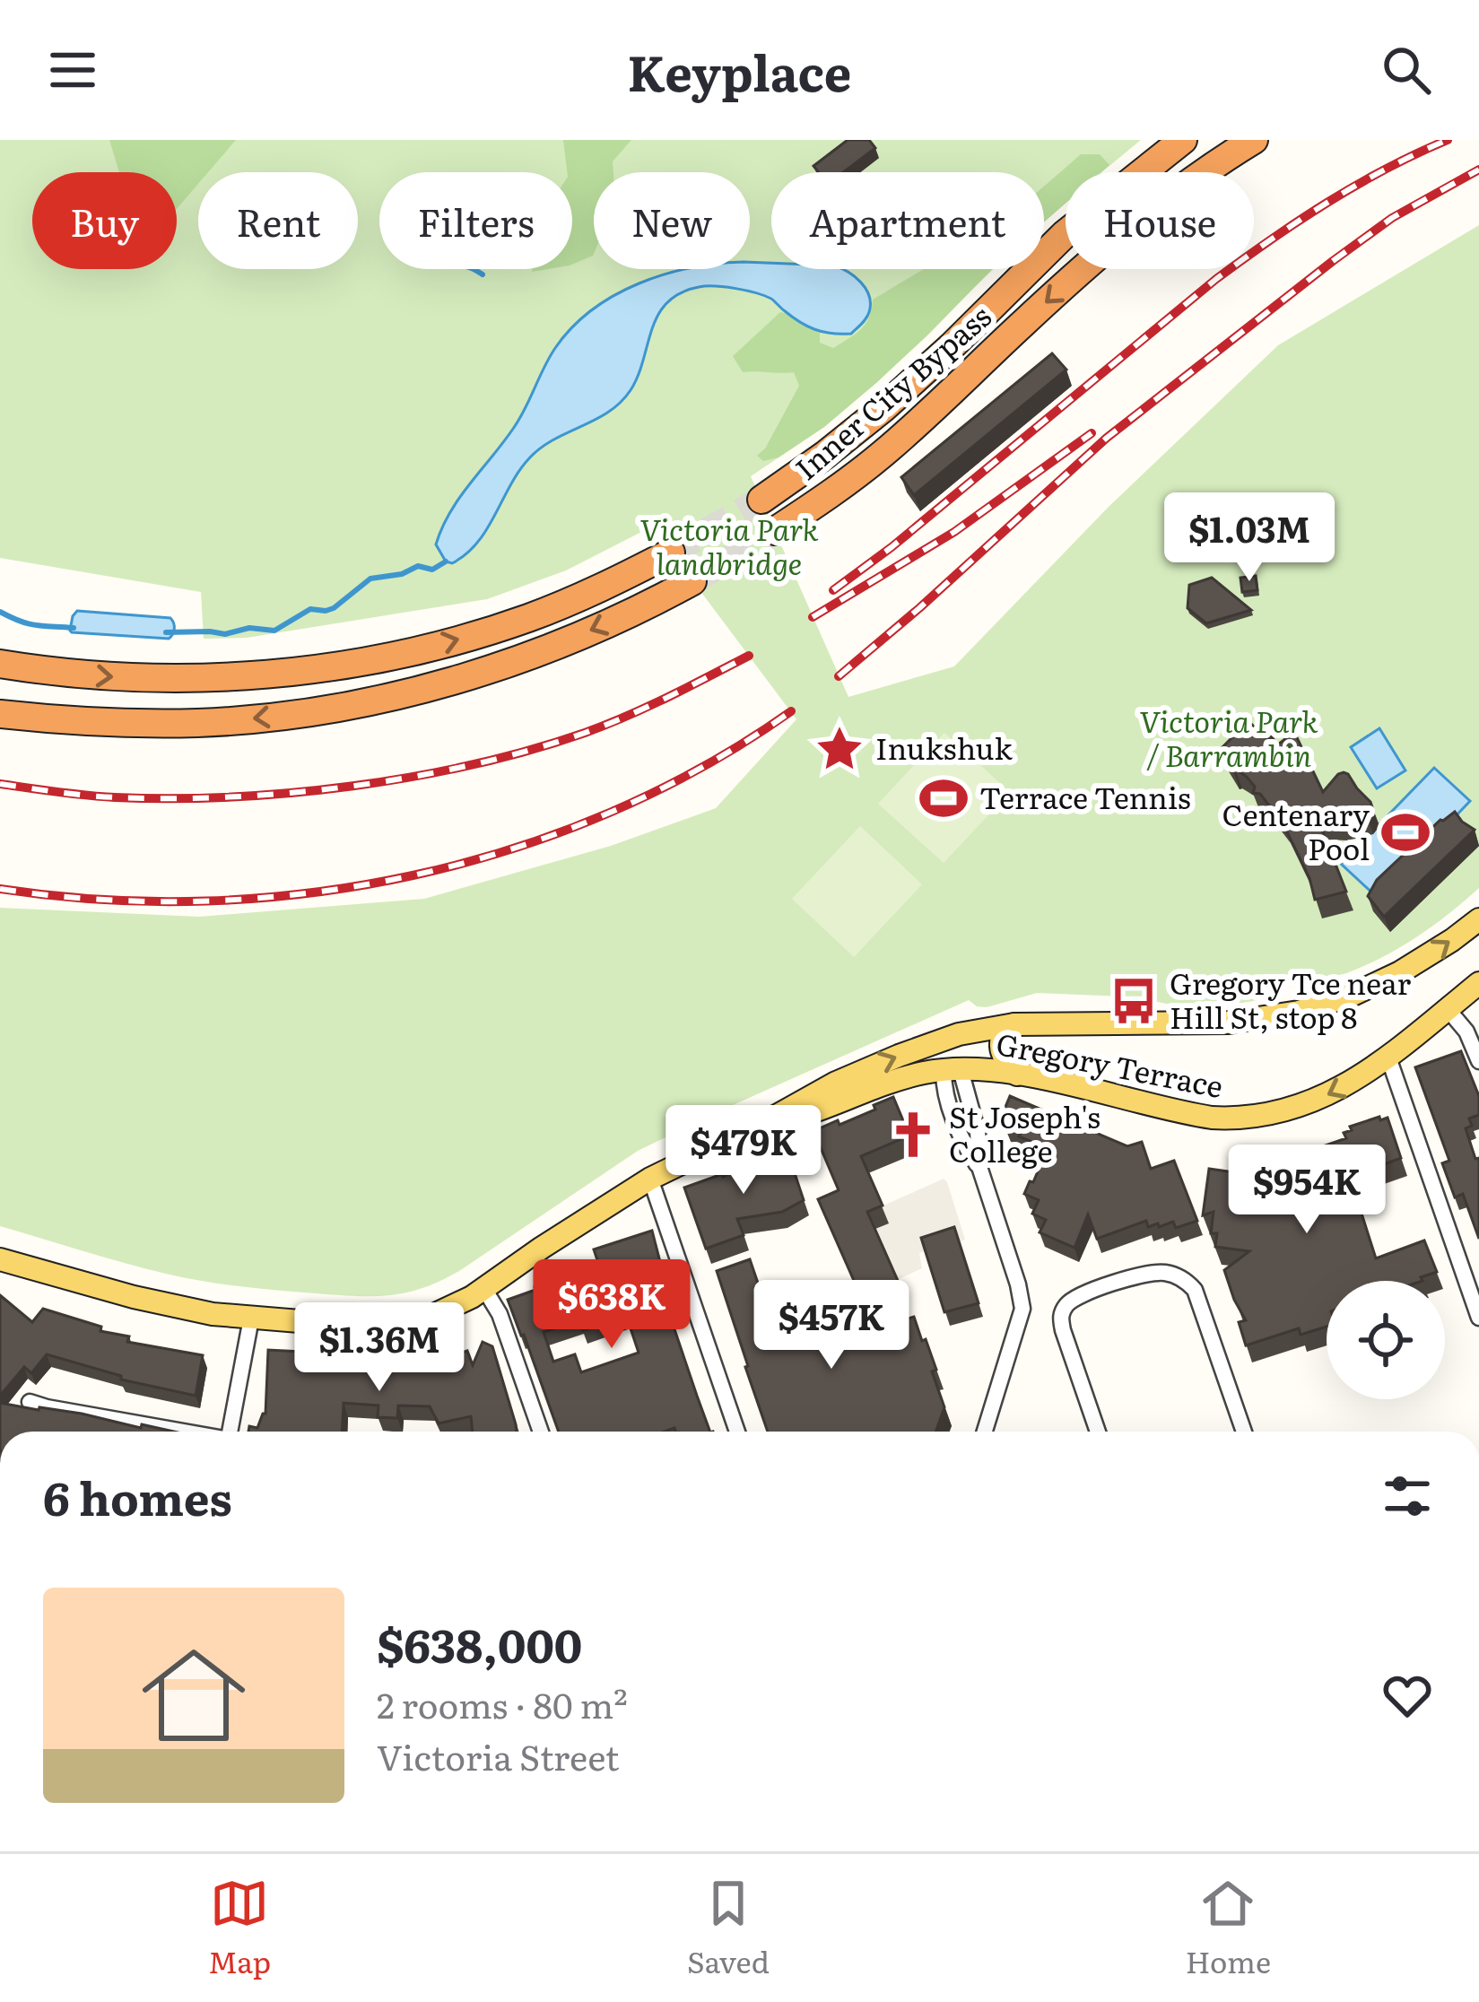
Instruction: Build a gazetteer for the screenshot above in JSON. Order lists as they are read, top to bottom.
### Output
{
  "streets": {
    "highway": ["Inner City Bypass"],
    "main road": ["Gregory Terrace"]
  },
  "parks": ["Victoria Park landbridge", "Victoria Park / Barrambin"],
  "places": {
    "place": ["Inukshuk"],
    "sports": ["Terrace Tennis", "Centenary Pool"],
    "bus stop": ["Gregory Tce near Hill St, stop 8"],
    "church": ["St Joseph's College"]
  },
  "page": {
    "header": "Keyplace",
    "chip": [
      "Buy",
      "Rent",
      "Filters",
      "New",
      "Apartment",
      "House"
    ],
    "price": [
      "$1.03M",
      "$479K",
      "$954K",
      "$638K",
      "$457K",
      "$1.36M"
    ],
    "heading": "6 homes",
    "list": [
      {
        "name": "$638,000",
        "note": "2 rooms · 80 m² · Victoria Street"
      }
    ],
    "tabs": ["Map", "Saved", "Home"]
  }
}
